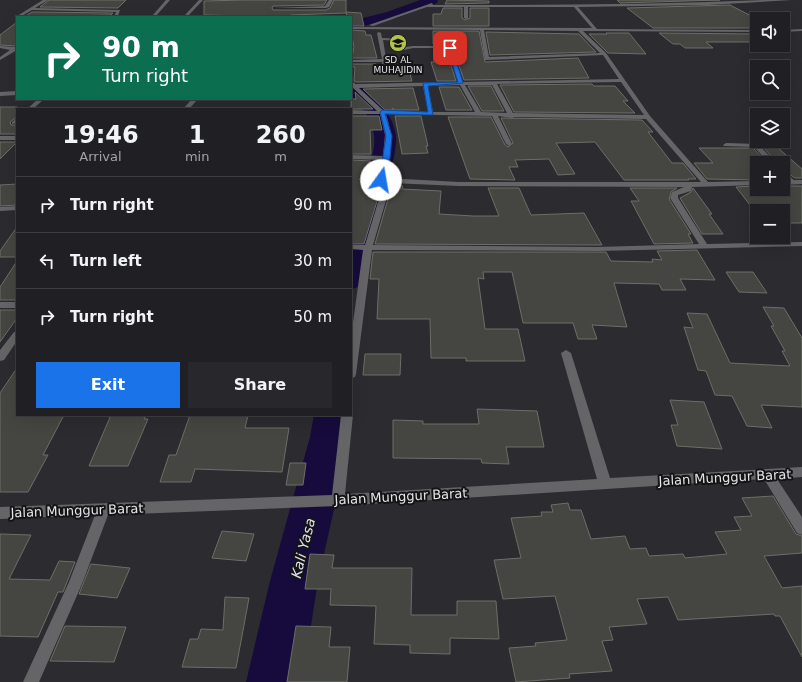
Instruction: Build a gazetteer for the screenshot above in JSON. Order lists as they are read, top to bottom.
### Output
{
  "streets": {
    "street": ["Jalan Munggur Barat"]
  },
  "water": ["Kali Yasa"],
  "places": {
    "school or university": ["SD AL MUHAJIDIN"]
  },
  "page": {
    "map_buttons": ["+", "−"],
    "turn": ["90 m", "Turn right"],
    "eta": [
      "19:46",
      "Arrival",
      "1",
      "min",
      "260",
      "m"
    ],
    "list": [
      {
        "name": "Turn right",
        "value": "90 m"
      },
      {
        "name": "Turn left",
        "value": "30 m"
      },
      {
        "name": "Turn right",
        "value": "50 m"
      }
    ],
    "buttons": ["Exit", "Share"]
  }
}
